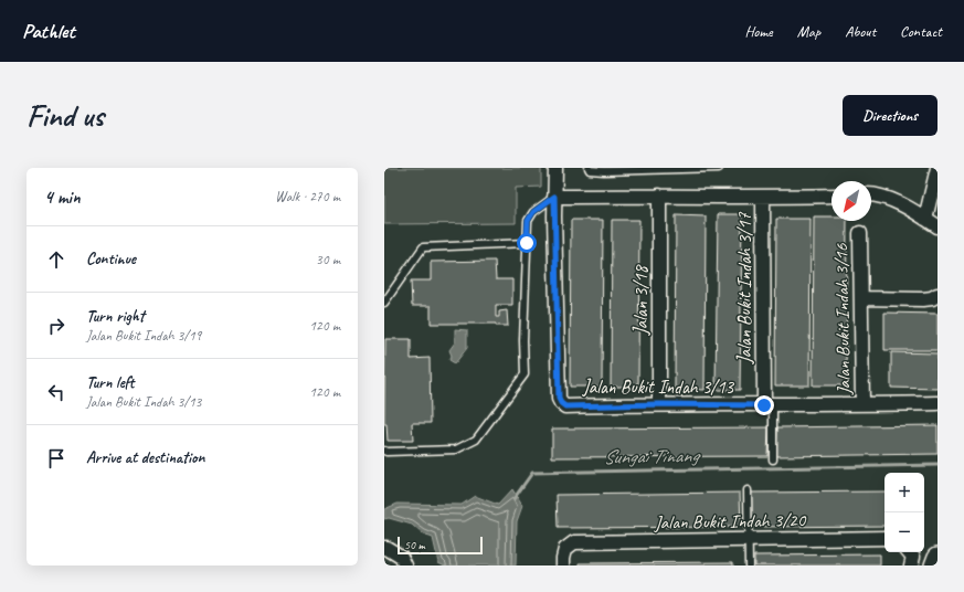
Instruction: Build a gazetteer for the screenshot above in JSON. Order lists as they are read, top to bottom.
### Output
{
  "streets": {
    "street": [
      "Jalan Bukit Indah 3/17",
      "Jalan 3/18",
      "Jalan Bukit Indah 3/16",
      "Jalan Bukit Indah 3/13",
      "Jalan Bukit Indah 3/20"
    ]
  },
  "crossings": [
    ["Jalan Bukit Indah 3/17", "Jalan Bukit Indah 3/13"],
    ["Jalan 3/18", "Jalan Bukit Indah 3/13"],
    ["Jalan Bukit Indah 3/16", "Jalan Bukit Indah 3/13"]
  ],
  "water": ["Sungai Tinang"],
  "scale_bar": "50 m",
  "north": "bottom left",
  "page": {
    "header": "Pathlet",
    "nav": [
      "Home",
      "Map",
      "About",
      "Contact"
    ],
    "buttons": "Directions",
    "title": "Find us",
    "heading": ["4 min", "Walk · 270 m"],
    "list": [
      ["Continue", "30 m"],
      ["Turn right", "Jalan Bukit Indah 3/19", "120 m"],
      ["Turn left", "Jalan Bukit Indah 3/13", "120 m"],
      "Arrive at destination"
    ],
    "map_buttons": ["+", "−"],
    "scale": "50 m"
  }
}
